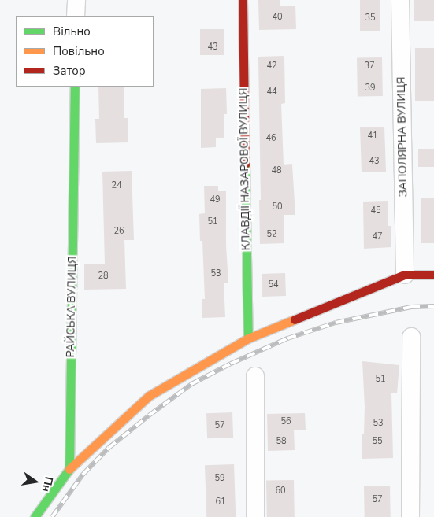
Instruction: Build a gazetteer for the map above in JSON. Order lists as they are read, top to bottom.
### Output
{
  "streets": {
    "street": ["ЗАПОЛЯРНА ВУЛИЦЯ", "КЛАВДІЇ НАЗАРОВОЇ ВУЛИЦЯ", "РАЙСЬКА ВУЛИЦЯ"]
  },
  "house_numbers": [
    "40",
    "35",
    "43",
    "42",
    "37",
    "39",
    "44",
    "41",
    "46",
    "43",
    "48",
    "24",
    "49",
    "50",
    "45",
    "51",
    "26",
    "52",
    "47",
    "53",
    "28",
    "54",
    "51",
    "56",
    "53",
    "57",
    "58",
    "55",
    "59",
    "60",
    "57",
    "61"
  ],
  "legend": ["Вільно", "Повільно", "Затор"],
  "north": "right"
}
